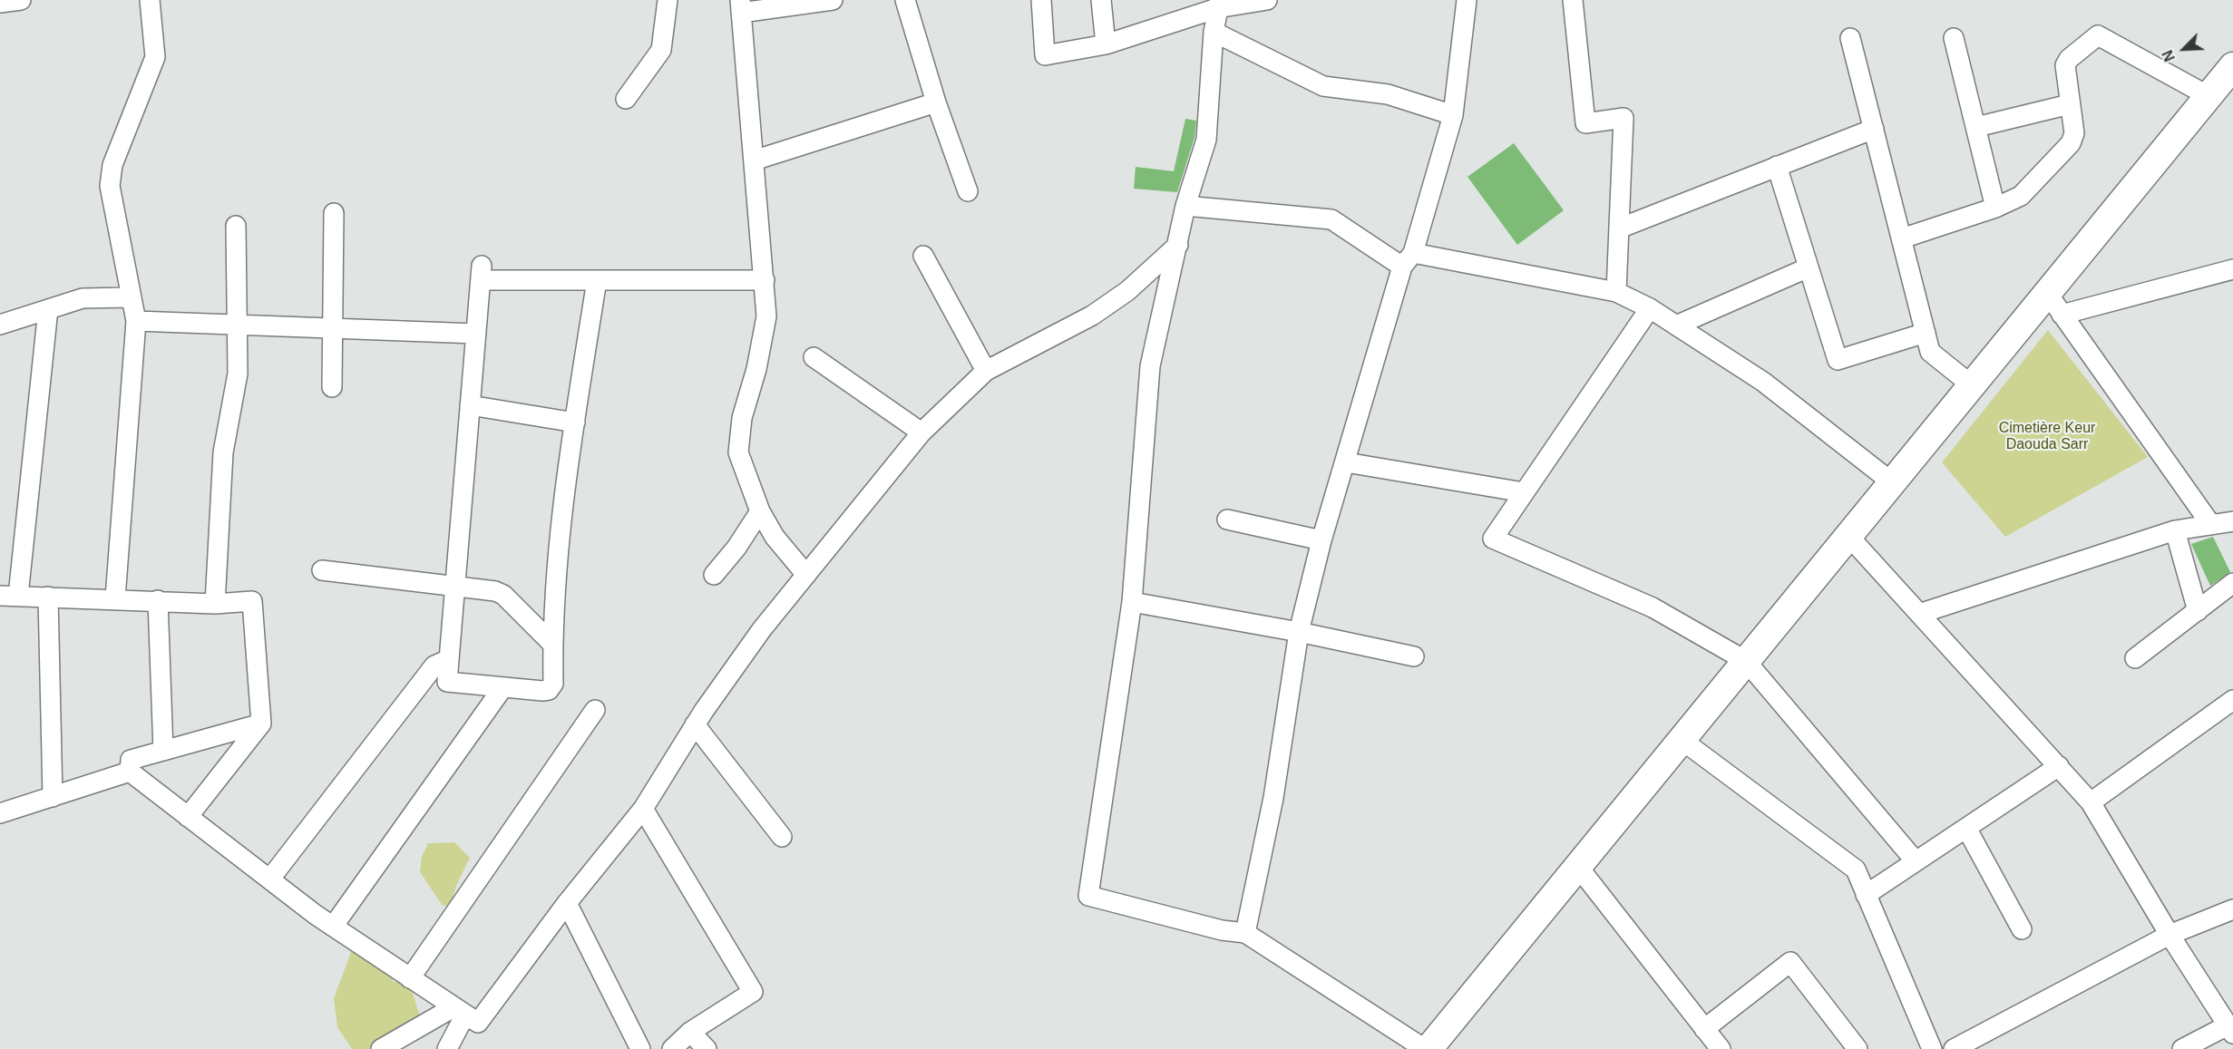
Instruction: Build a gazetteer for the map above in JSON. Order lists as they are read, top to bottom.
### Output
{
  "parks": ["Cimetière Keur Daouda Sarr"],
  "north": "bottom left"
}
